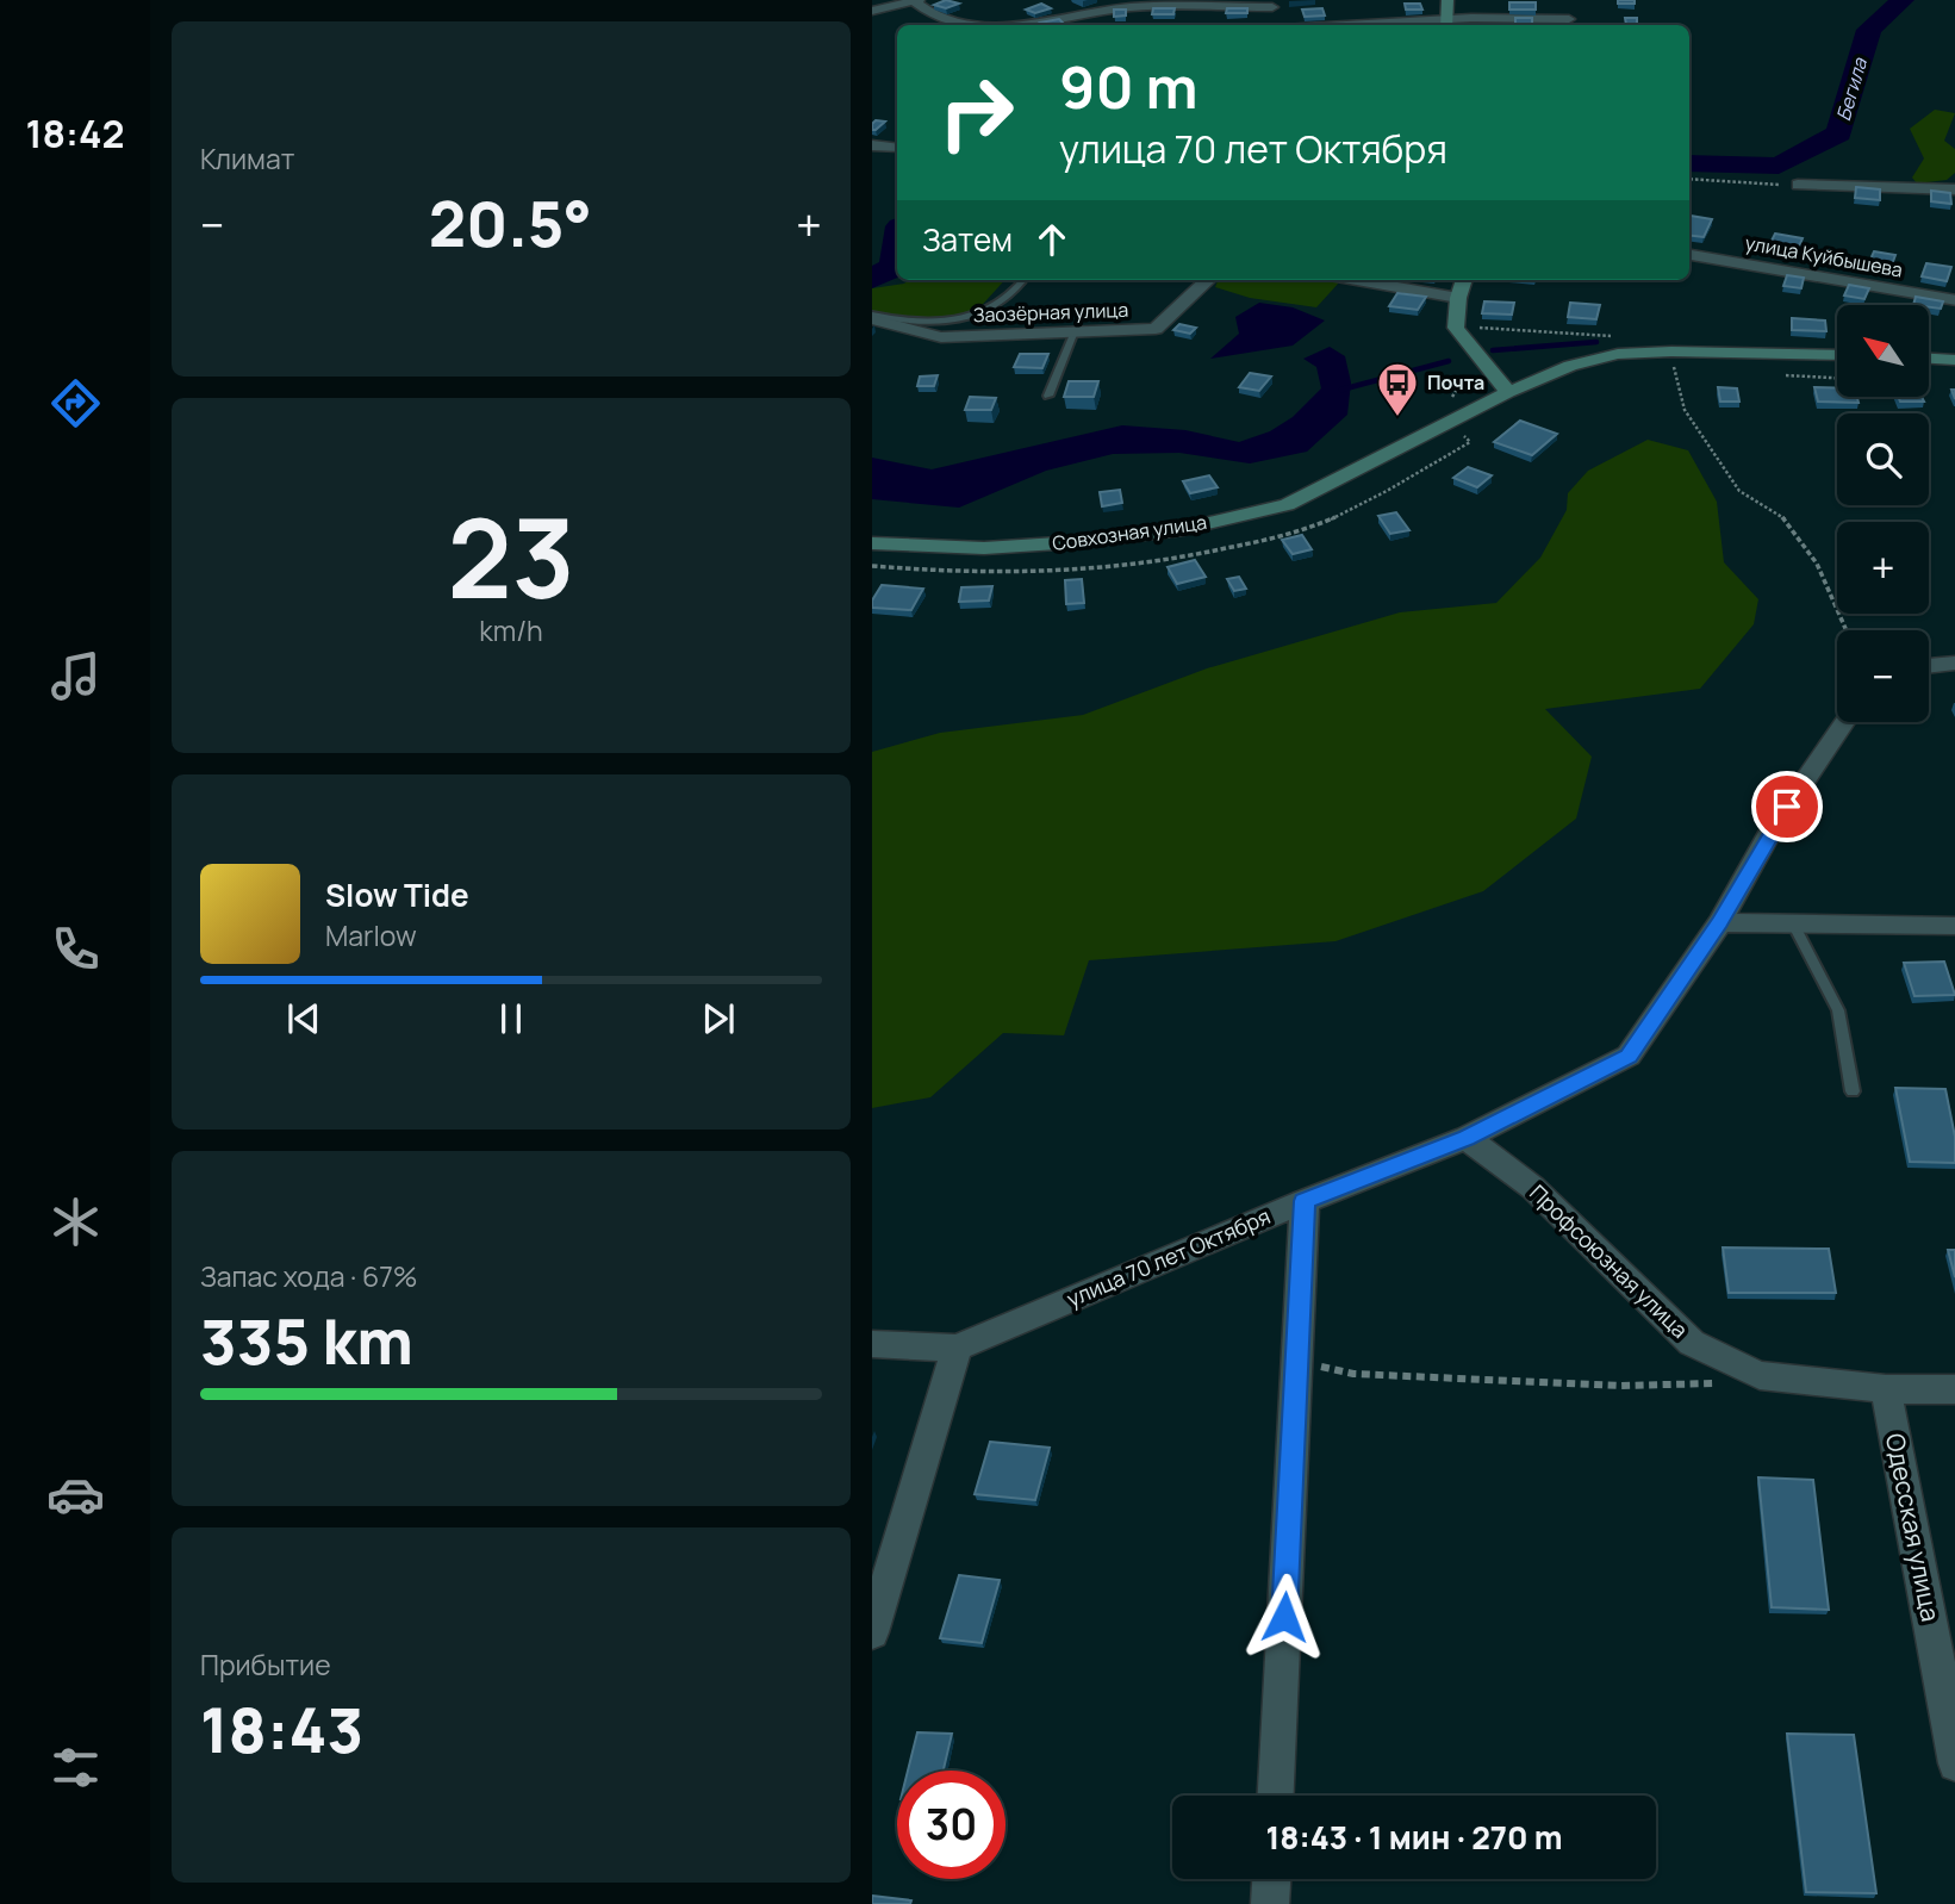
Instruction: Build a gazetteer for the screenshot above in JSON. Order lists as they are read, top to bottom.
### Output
{
  "streets": {
    "street": [
      "улица Куйбышева",
      "Заозёрная улица",
      "Совхозная улица",
      "улица 70 лет Октября",
      "Профсоюзная улица",
      "Одесская улица"
    ]
  },
  "crossings": [
    ["улица 70 лет Октября", "Профсоюзная улица"],
    ["Профсоюзная улица", "Одесская улица"]
  ],
  "water": ["Бегила"],
  "places": {
    "bus stop": ["Почта"]
  },
  "north": "top left",
  "page": {
    "tabs": "18:42",
    "tile": [
      "Климат",
      ["23", "km/h"],
      ["Запас хода · 67%", "335 km"],
      ["Прибытие", "18:43"]
    ],
    "turn": ["90 m", "улица 70 лет Октября"],
    "heat": ["−", "20.5°", "+"],
    "then": "Затем",
    "map_buttons": ["+", "−"],
    "song": ["Slow Tide", "Marlow"],
    "limit": "30",
    "trip": "18:43 · 1 мин · 270 m"
  }
}
